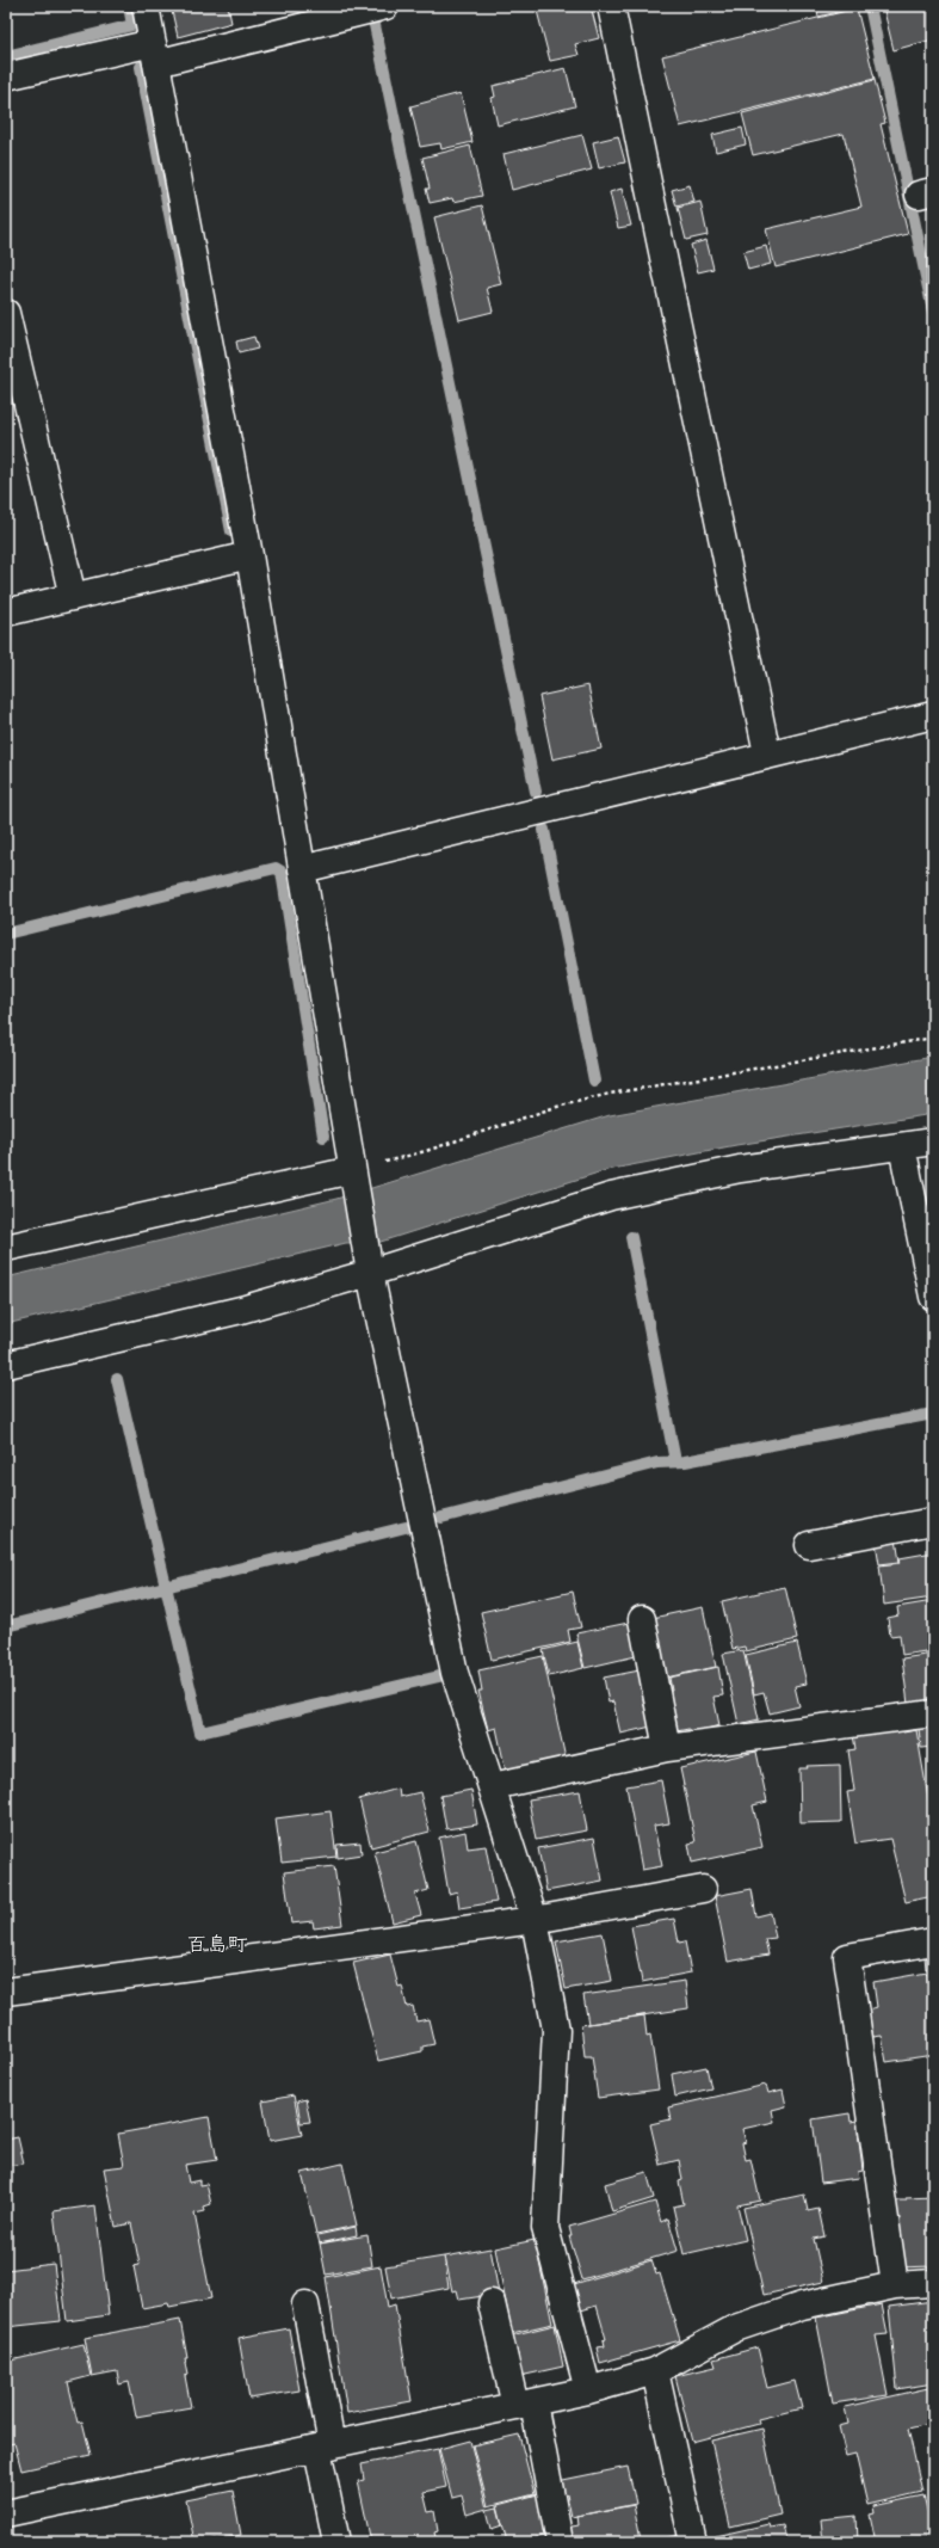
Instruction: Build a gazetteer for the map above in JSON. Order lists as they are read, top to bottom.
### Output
{
  "districts": ["百島町"]
}
